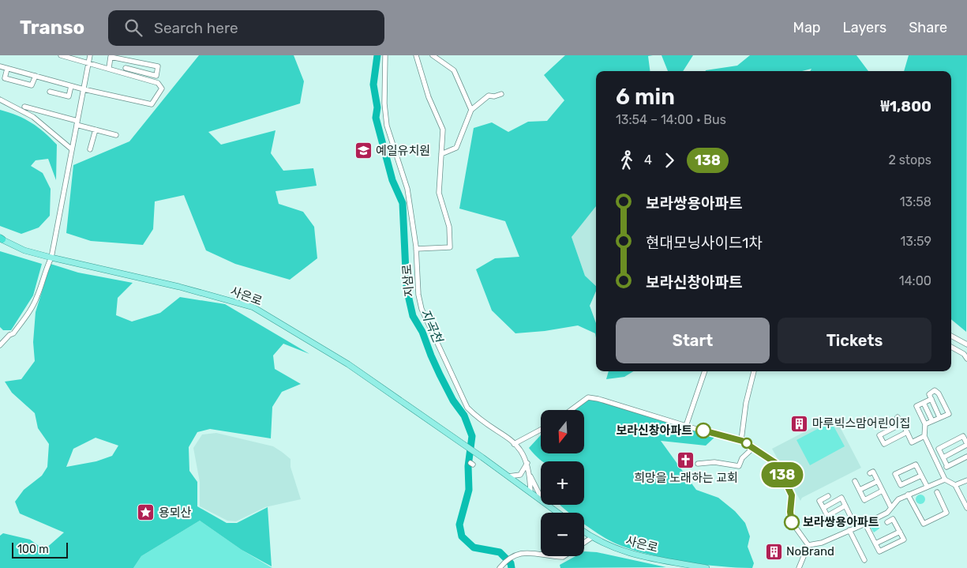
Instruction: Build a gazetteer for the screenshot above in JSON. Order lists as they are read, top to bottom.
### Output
{
  "streets": {
    "main road": ["사은로"],
    "street": ["지삼로"]
  },
  "water": ["지곡천"],
  "places": {
    "school or university": ["예일유치원"],
    "building": ["마루빅스맘어린이집", "NoBrand"],
    "other": ["보라신창아파트", "보라쌍용아파트"],
    "church": ["희망을 노래하는 교회"],
    "place": ["용뫼산"]
  },
  "lines": ["bus line 138"],
  "scale_bar": "100 m",
  "north": "bottom",
  "page": {
    "header": "Transo",
    "search": "Search here",
    "nav": ["Map", "Layers", "Share"],
    "on_map": "138",
    "heading": ["6 min", "13:54 – 14:00 · Bus", "₩1,800"],
    "legs": ["4", "138", "2 stops"],
    "list": [
      {
        "name": "보라쌍용아파트",
        "value": "13:58"
      },
      {
        "name": "현대모닝사이드1차",
        "value": "13:59"
      },
      {
        "name": "보라신창아파트",
        "value": "14:00"
      }
    ],
    "buttons": ["Start", "Tickets"],
    "map_buttons": ["+", "−"],
    "scale": "100 m"
  }
}
